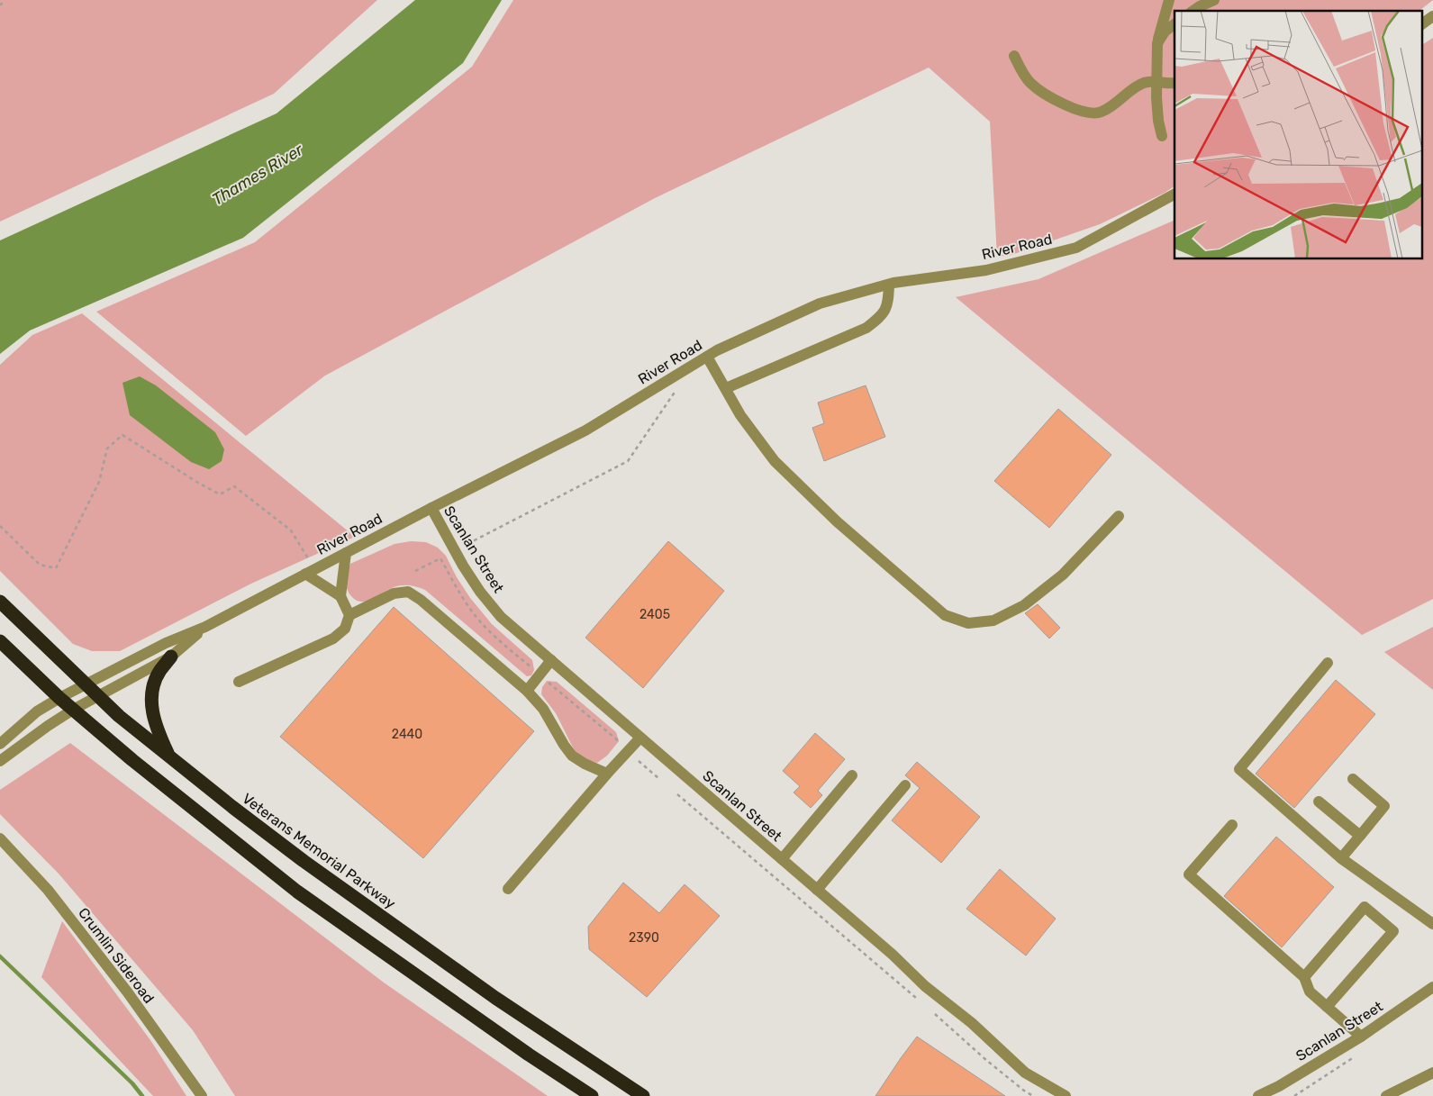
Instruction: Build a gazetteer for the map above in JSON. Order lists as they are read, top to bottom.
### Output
{
  "streets": {
    "highway": ["Veterans Memorial Parkway"],
    "street": ["River Road", "Scanlan Street", "Crumlin Sideroad"]
  },
  "crossings": [
    ["River Road", "Scanlan Street"],
    ["River Road", "Veterans Memorial Parkway"]
  ],
  "water": ["Thames River"],
  "house_numbers": ["2405", "2440", "2390"]
}
